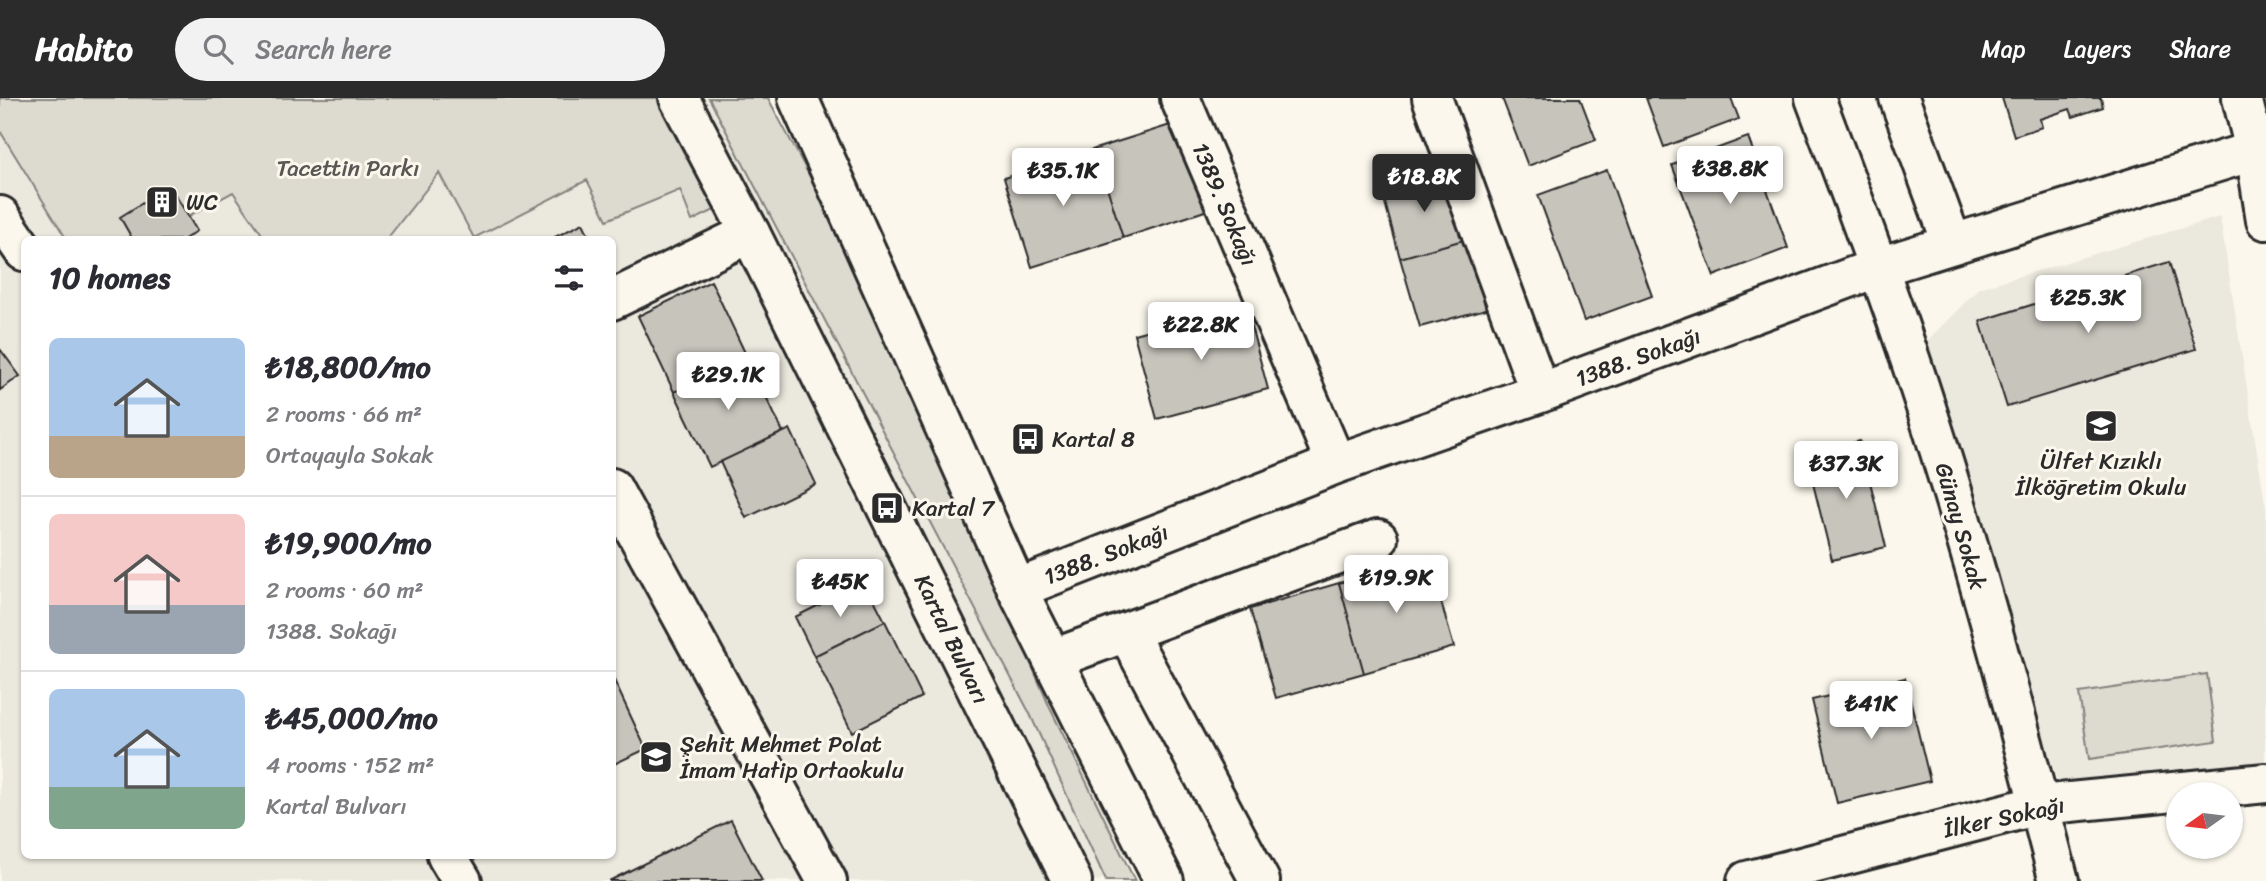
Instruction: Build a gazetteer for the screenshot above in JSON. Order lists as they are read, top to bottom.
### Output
{
  "streets": {
    "street": [
      "1389. Sokağı",
      "1388. Sokağı",
      "Günay Sokak",
      "Kartal Bulvarı",
      "İlker Sokağı"
    ]
  },
  "crossings": [
    ["1389. Sokağı", "1388. Sokağı"],
    ["1388. Sokağı", "Günay Sokak"],
    ["Günay Sokak", "İlker Sokağı"]
  ],
  "parks": ["Tacettin Parkı"],
  "places": {
    "building": ["WC"],
    "school or university": ["Ülfet Kızıklı İlköğretim Okulu", "Şehit Mehmet Polat İmam Hatip Ortaokulu"],
    "bus stop": ["Kartal 8", "Kartal 7"]
  },
  "north": "left",
  "page": {
    "header": "Habito",
    "search": "Search here",
    "nav": ["Map", "Layers", "Share"],
    "price": [
      "₺38.8K",
      "₺35.1K",
      "₺18.8K",
      "₺25.3K",
      "₺22.8K",
      "₺29.1K",
      "₺37.3K",
      "₺19.9K",
      "₺45K",
      "₺41K"
    ],
    "heading": "10 homes",
    "list": [
      {
        "name": "₺18,800/mo",
        "note": "2 rooms · 66 m² · Ortayayla Sokak"
      },
      {
        "name": "₺19,900/mo",
        "note": "2 rooms · 60 m² · 1388. Sokağı"
      },
      {
        "name": "₺45,000/mo",
        "note": "4 rooms · 152 m² · Kartal Bulvarı"
      }
    ]
  }
}
